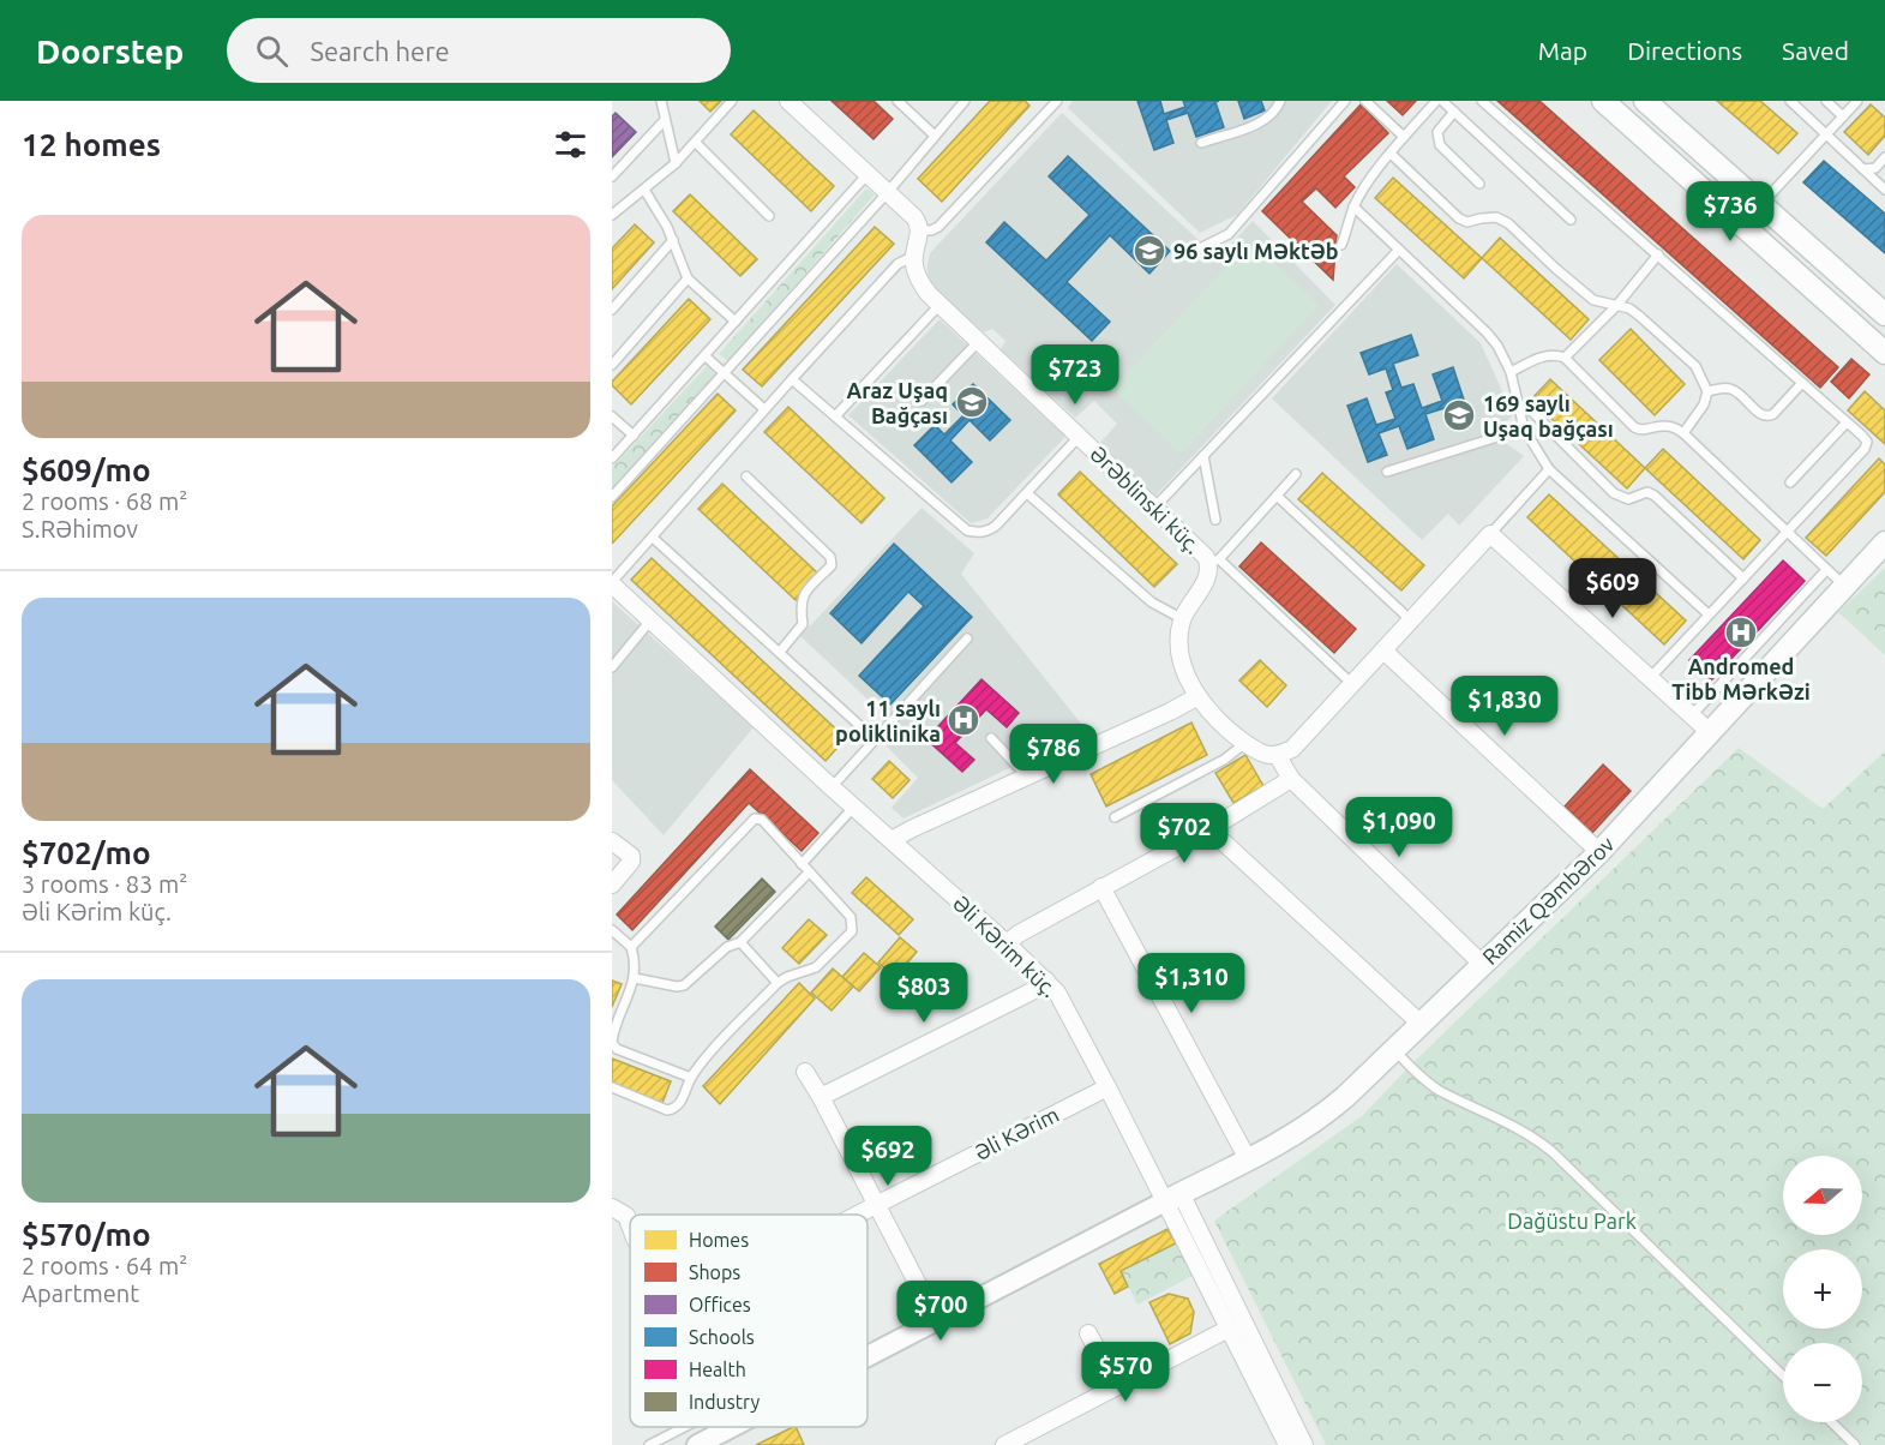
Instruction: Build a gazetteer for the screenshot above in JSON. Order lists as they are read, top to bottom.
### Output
{
  "streets": {
    "main road": ["Ramiz Qəmbərov"],
    "street": ["Ərəblinski küç.", "Əli Kərim küç.", "Əli Kərim"]
  },
  "crossings": [
    ["Ramiz Qəmbərov", "Əli Kərim küç."],
    ["Əli Kərim küç.", "Əli Kərim"]
  ],
  "parks": ["Dağüstu Park"],
  "places": {
    "school or university": ["96 saylı Məktəb", "Araz Uşaq Bağçası", "169 saylı Uşaq bağçası"],
    "hospital": ["Andromed Tibb Mərkəzi", "11 saylı poliklinika"]
  },
  "legend": [
    "Homes",
    "Shops",
    "Offices",
    "Schools",
    "Health",
    "Industry"
  ],
  "north": "left",
  "page": {
    "header": "Doorstep",
    "search": "Search here",
    "nav": ["Map", "Directions", "Saved"],
    "heading": "12 homes",
    "price": [
      "$736",
      "$723",
      "$609",
      "$1,830",
      "$786",
      "$1,090",
      "$702",
      "$1,310",
      "$803",
      "$692",
      "$700",
      "$570"
    ],
    "list": [
      {
        "name": "$609/mo",
        "note": "2 rooms · 68 m² · S.Rəhimov"
      },
      {
        "name": "$702/mo",
        "note": "3 rooms · 83 m² · Əli Kərim küç."
      },
      {
        "name": "$570/mo",
        "note": "2 rooms · 64 m² · Apartment"
      }
    ],
    "map_buttons": ["+", "−"]
  }
}
